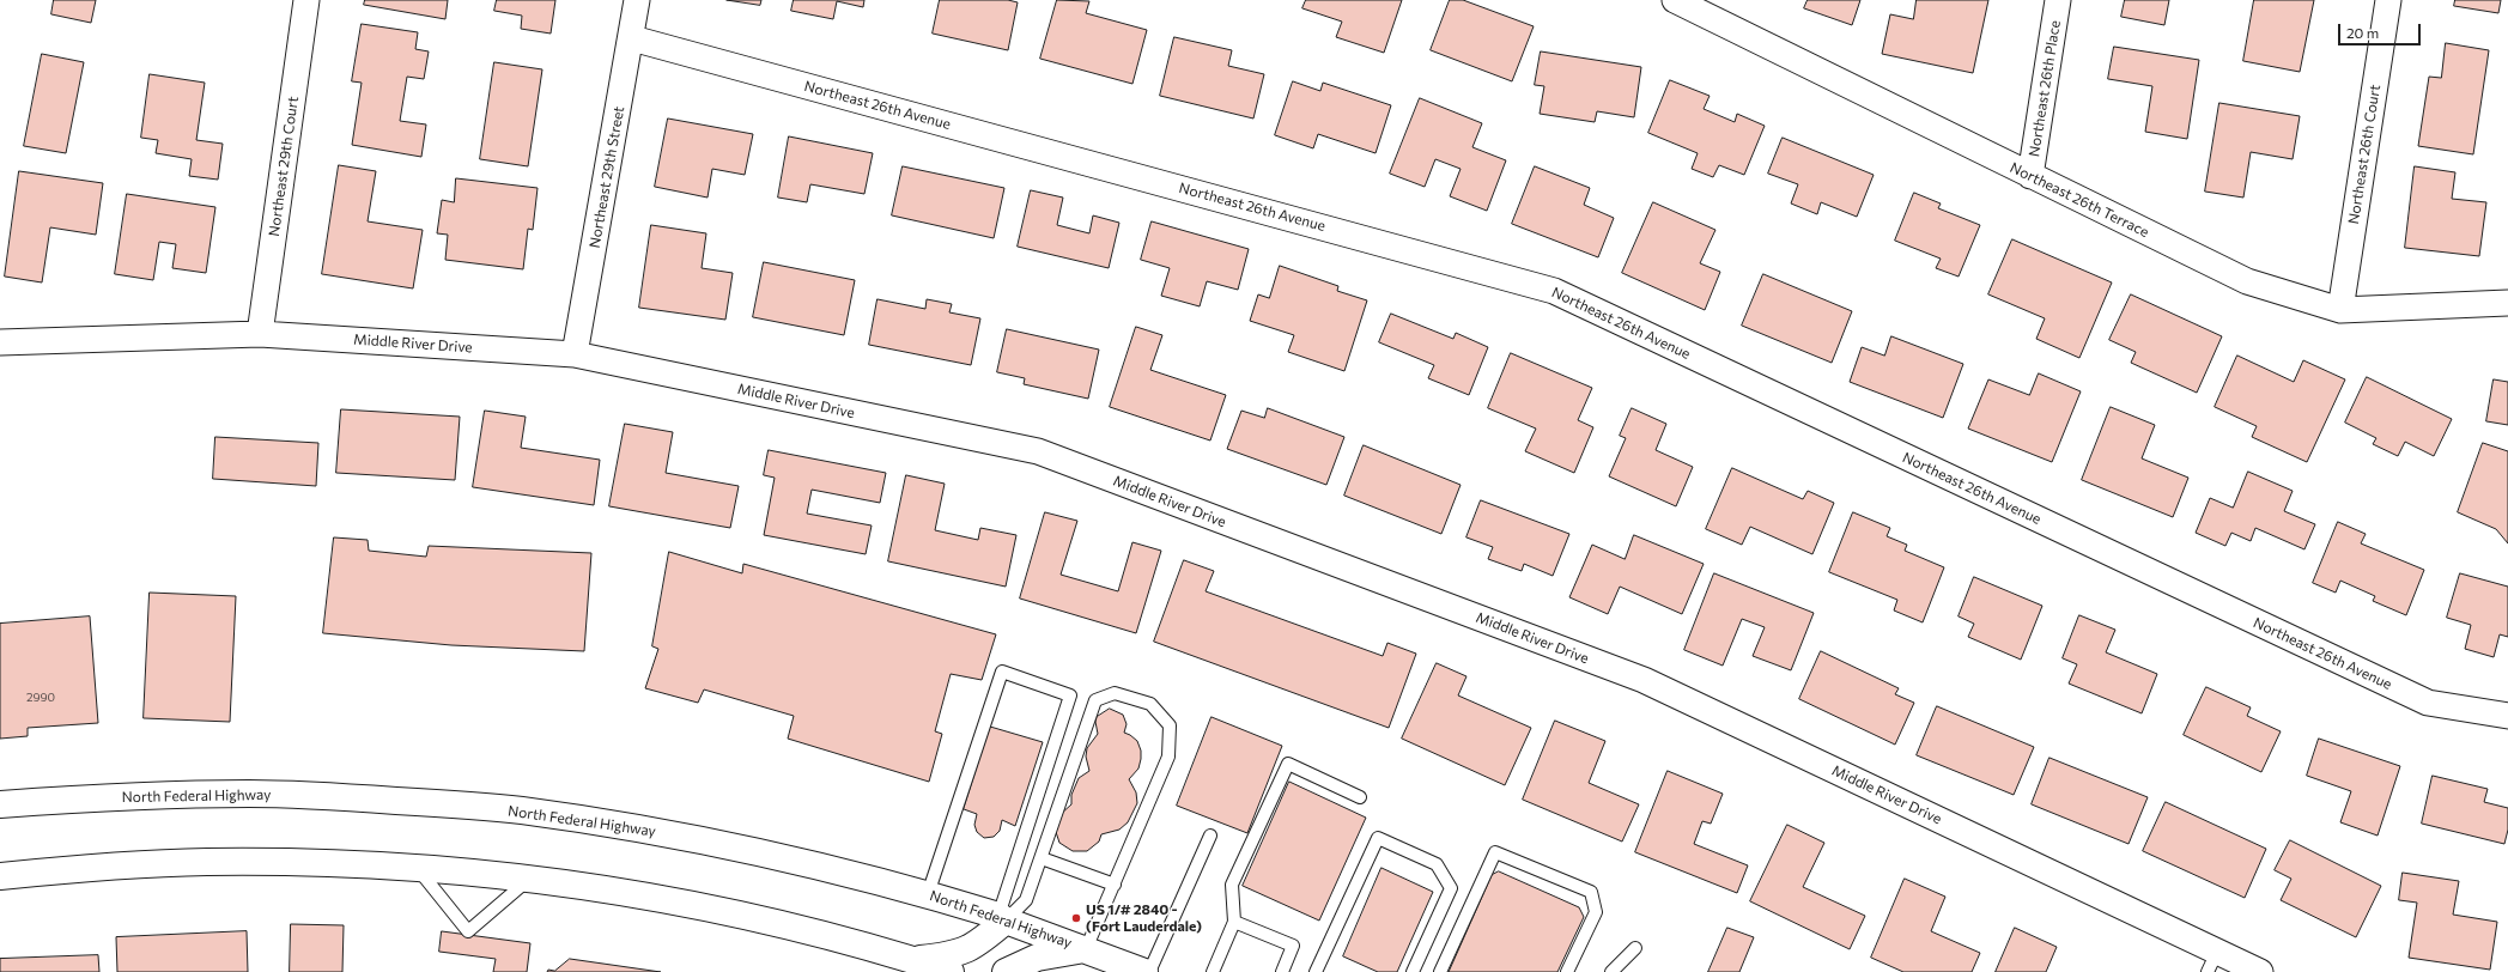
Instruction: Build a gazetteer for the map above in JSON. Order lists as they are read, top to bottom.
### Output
{
  "streets": {
    "main road": ["North Federal Highway"],
    "street": [
      "Northeast 26th Place",
      "Northeast 26th Avenue",
      "Northeast 26th Court",
      "Northeast 29th Court",
      "Northeast 29th Street",
      "Northeast 26th Terrace",
      "Middle River Drive"
    ]
  },
  "crossings": [
    ["Northeast 26th Place", "Northeast 26th Terrace"],
    ["Northeast 26th Avenue", "Northeast 29th Street"],
    ["Northeast 26th Court", "Northeast 26th Terrace"],
    ["Northeast 29th Court", "Middle River Drive"],
    ["Northeast 29th Street", "Middle River Drive"]
  ],
  "places": ["US 1/# 2840 - (Fort Lauderdale)"],
  "house_numbers": ["2990"],
  "scale_bar": "20 m"
}
